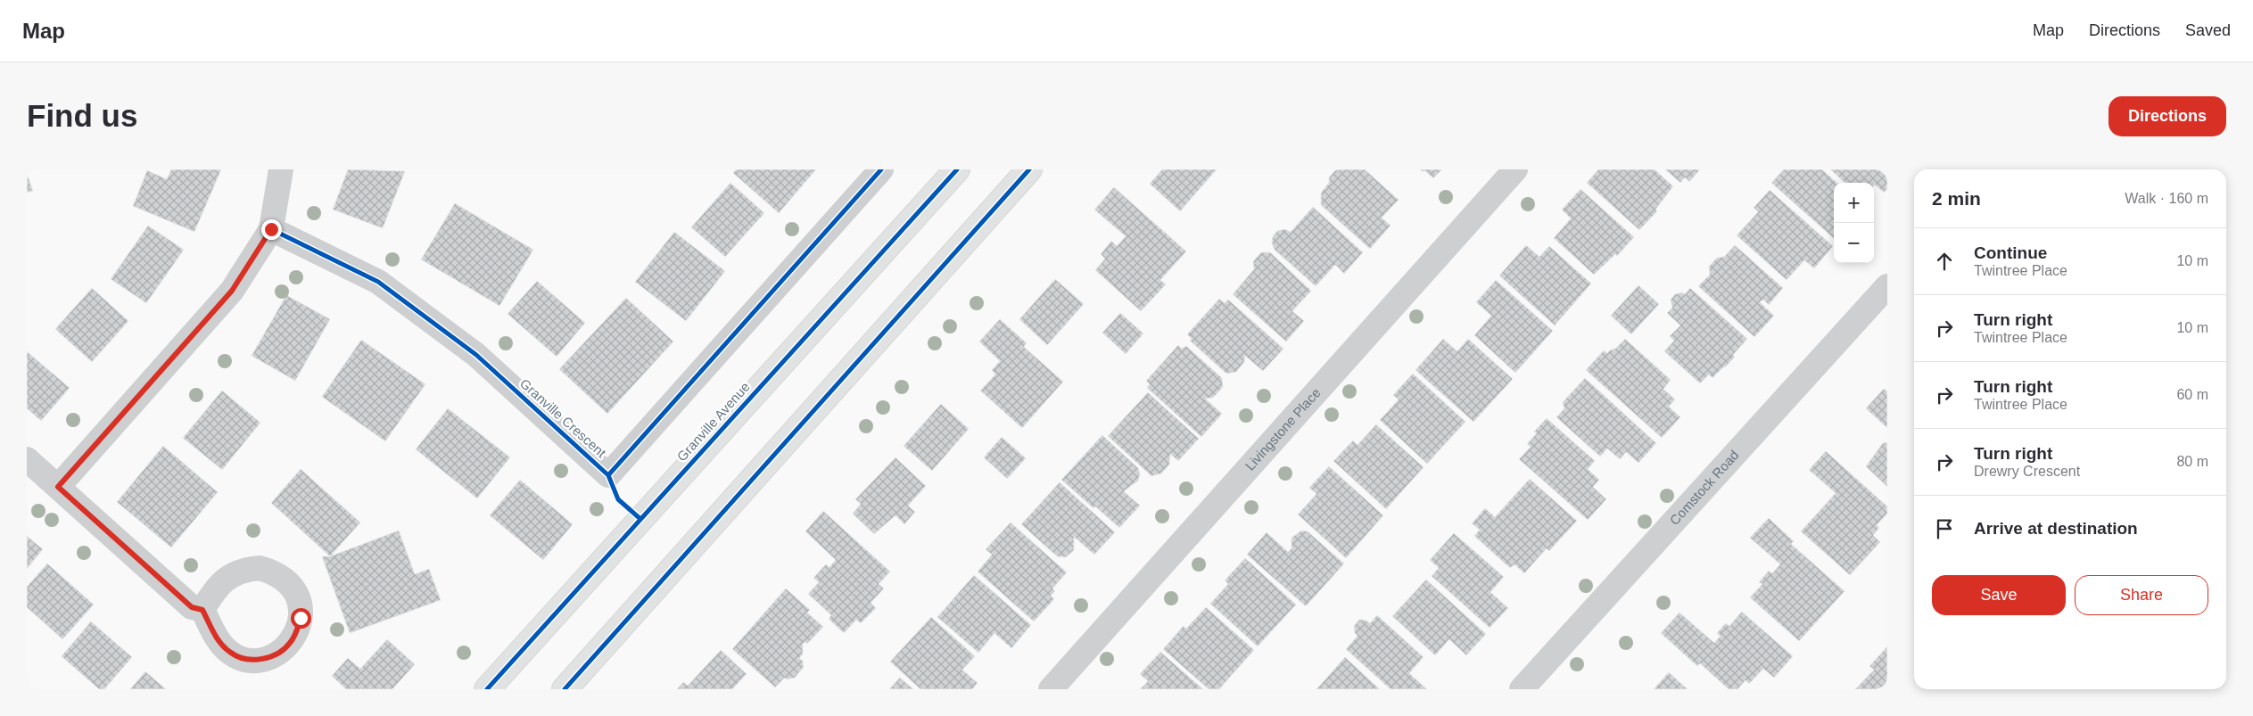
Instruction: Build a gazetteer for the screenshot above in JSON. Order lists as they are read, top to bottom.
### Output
{
  "streets": {
    "main road": ["Granville Avenue"],
    "street": ["Granville Crescent", "Livingstone Place", "Comstock Road"]
  },
  "page": {
    "header": "Map",
    "nav": ["Map", "Directions", "Saved"],
    "buttons": [
      "Directions",
      ["Save", "Share"]
    ],
    "title": "Find us",
    "heading": ["2 min", "Walk · 160 m"],
    "map_buttons": ["+", "−"],
    "list": [
      ["Continue", "Twintree Place", "10 m"],
      ["Turn right", "Twintree Place", "10 m"],
      ["Turn right", "Twintree Place", "60 m"],
      ["Turn right", "Drewry Crescent", "80 m"],
      "Arrive at destination"
    ]
  }
}
